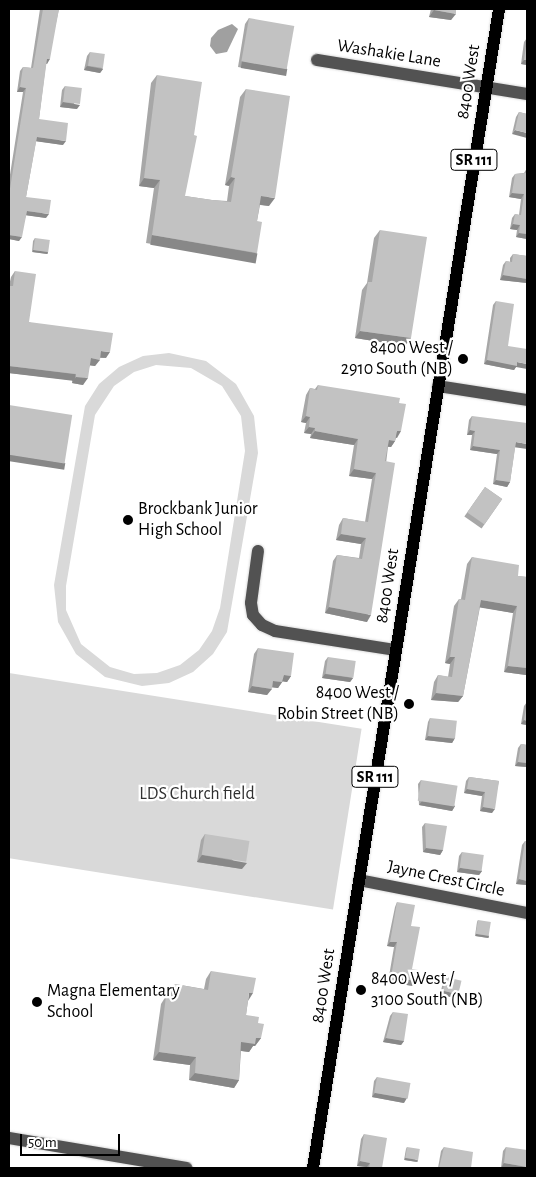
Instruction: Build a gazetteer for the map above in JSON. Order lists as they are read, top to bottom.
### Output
{
  "streets": {
    "main road": ["8400 West", "SR 111"],
    "street": ["Washakie Lane", "Jayne Crest Circle"]
  },
  "crossings": [
    ["Washakie Lane", "8400 West"],
    ["8400 West", "Jayne Crest Circle"]
  ],
  "parks": ["LDS Church field"],
  "places": [
    "8400 West / 2910 South (NB)",
    "Brockbank Junior High School",
    "8400 West / Robin Street (NB)",
    "8400 West / 3100 South (NB)",
    "Magna Elementary School"
  ],
  "scale_bar": "50 m"
}
